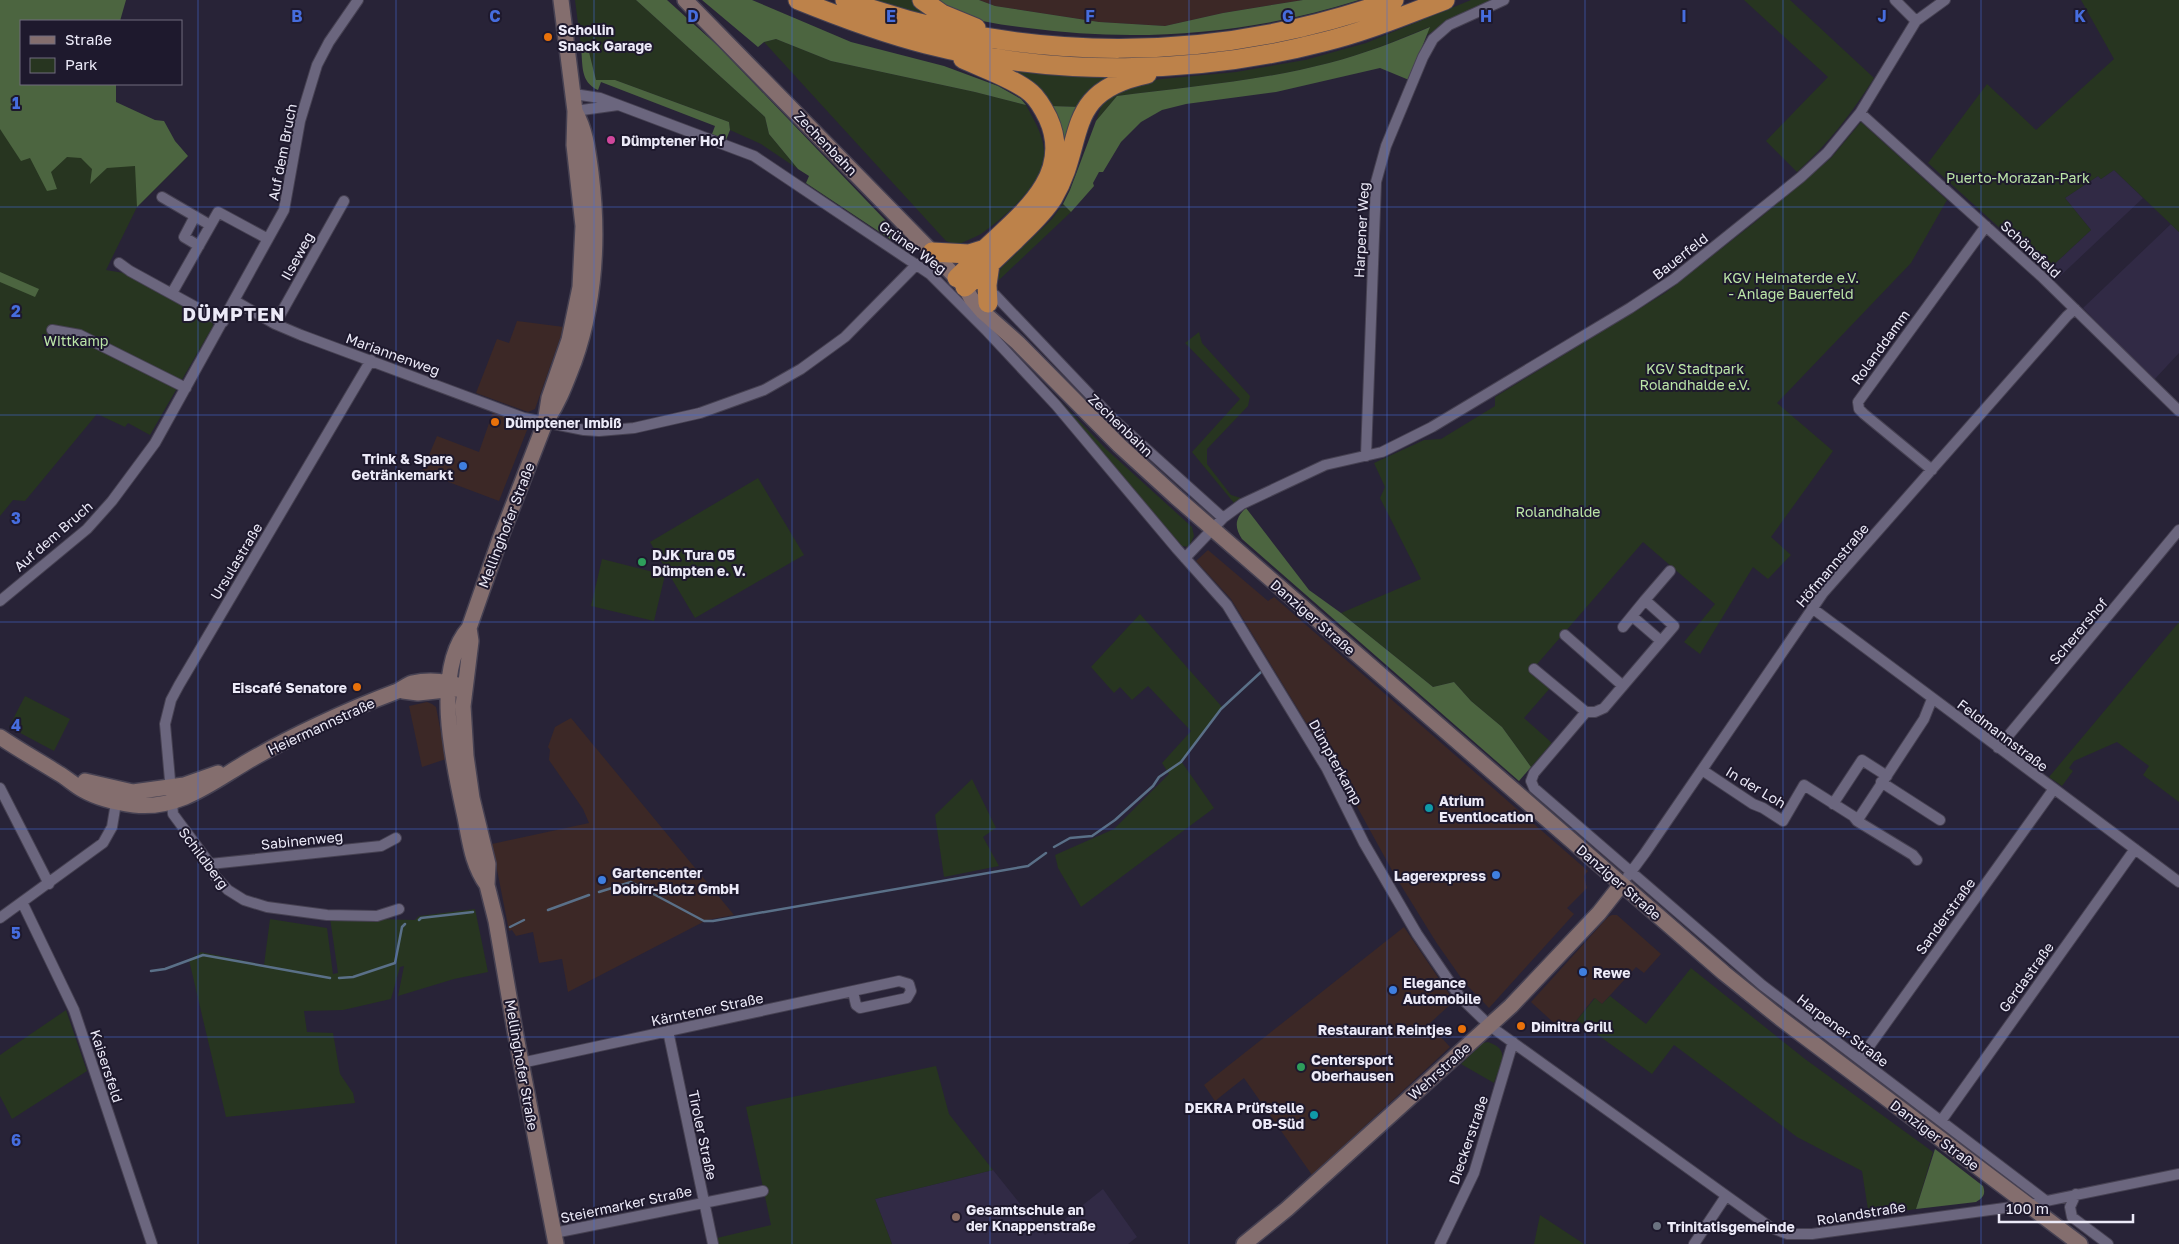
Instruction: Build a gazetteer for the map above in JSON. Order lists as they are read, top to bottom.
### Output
{
  "streets": {
    "main road": [
      "Zechenbahn",
      "Mellinghofer Straße",
      "Danziger Straße",
      "Heiermannstraße",
      "Wehrstraße"
    ],
    "street": [
      "Auf dem Bruch",
      "Harpener Weg",
      "Grüner Weg",
      "Schönefeld",
      "Ilseweg",
      "Bauerfeld",
      "Rolanddamm",
      "Mariannenweg",
      "Ursulastraße",
      "Höfmannstraße",
      "Scherershof",
      "Feldmannstraße",
      "Dümpterkamp",
      "In der Loh",
      "Sabinenweg",
      "Schildberg",
      "Sanderstraße",
      "Gerdastraße",
      "Kärntener Straße",
      "Harpener Straße",
      "Kaisersfeld",
      "Tiroler Straße",
      "Dieckerstraße",
      "Steiermarker Straße",
      "Rolandstraße"
    ]
  },
  "crossings": [
    ["Zechenbahn", "Danziger Straße"],
    ["Auf dem Bruch", "Mariannenweg"],
    ["Harpener Weg", "Bauerfeld"],
    ["Grüner Weg", "Mariannenweg"],
    ["Grüner Weg", "Mellinghofer Straße"],
    ["Grüner Weg", "Dümpterkamp"],
    ["Schönefeld", "Bauerfeld"],
    ["Schönefeld", "Rolanddamm"],
    ["Schönefeld", "Höfmannstraße"],
    ["Ilseweg", "Mariannenweg"],
    ["Bauerfeld", "Danziger Straße"],
    ["Bauerfeld", "Dümpterkamp"],
    ["Rolanddamm", "Höfmannstraße"],
    ["Mariannenweg", "Mellinghofer Straße"],
    ["Mariannenweg", "Ursulastraße"],
    ["Mellinghofer Straße", "Heiermannstraße"],
    ["Mellinghofer Straße", "Kärntener Straße"],
    ["Mellinghofer Straße", "Steiermarker Straße"],
    ["Ursulastraße", "Heiermannstraße"],
    ["Ursulastraße", "Schildberg"],
    ["Höfmannstraße", "Danziger Straße"],
    ["Höfmannstraße", "Feldmannstraße"],
    ["Höfmannstraße", "In der Loh"],
    ["Höfmannstraße", "Harpener Straße"],
    ["Höfmannstraße", "Wehrstraße"],
    ["Danziger Straße", "Harpener Straße"],
    ["Danziger Straße", "Wehrstraße"],
    ["Danziger Straße", "Rolandstraße"],
    ["Scherershof", "Feldmannstraße"],
    ["Heiermannstraße", "Schildberg"],
    ["Feldmannstraße", "Sanderstraße"],
    ["Feldmannstraße", "Gerdastraße"],
    ["Dümpterkamp", "Wehrstraße"],
    ["Dümpterkamp", "Rolandstraße"],
    ["Sabinenweg", "Schildberg"],
    ["Sanderstraße", "Harpener Straße"],
    ["Gerdastraße", "Harpener Straße"],
    ["Kärntener Straße", "Tiroler Straße"],
    ["Harpener Straße", "Rolandstraße"],
    ["Wehrstraße", "Rolandstraße"],
    ["Tiroler Straße", "Steiermarker Straße"],
    ["Dieckerstraße", "Rolandstraße"]
  ],
  "districts": ["DÜMPTEN"],
  "parks": [
    "Puerto-Morazan-Park",
    "KGV Heimaterde e.V. - Anlage Bauerfeld",
    "Wittkamp",
    "KGV Stadtpark Rolandhalde e.V.",
    "Rolandhalde"
  ],
  "places": [
    "Schollin Snack Garage",
    "Dümptener Hof",
    "Dümptener Imbiß",
    "Trink & Spare Getränkemarkt",
    "DJK Tura 05 Dümpten e. V.",
    "Eiscafé Senatore",
    "Atrium Eventlocation",
    "Lagerexpress",
    "Gartencenter Dobirr-Blotz GmbH",
    "Rewe",
    "Elegance Automobile",
    "Dimitra Grill",
    "Restaurant Reintjes",
    "Centersport Oberhausen",
    "DEKRA Prüfstelle OB-Süd",
    "Gesamtschule an der Knappenstraße",
    "Trinitatisgemeinde"
  ],
  "legend": ["Straße", "Park"],
  "scale_bar": "100 m",
  "grid": {
    "columns": [
      "B",
      "C",
      "D",
      "E",
      "F",
      "G",
      "H",
      "I",
      "J",
      "K"
    ],
    "rows": [
      "1",
      "2",
      "3",
      "4",
      "5",
      "6"
    ]
  }
}
